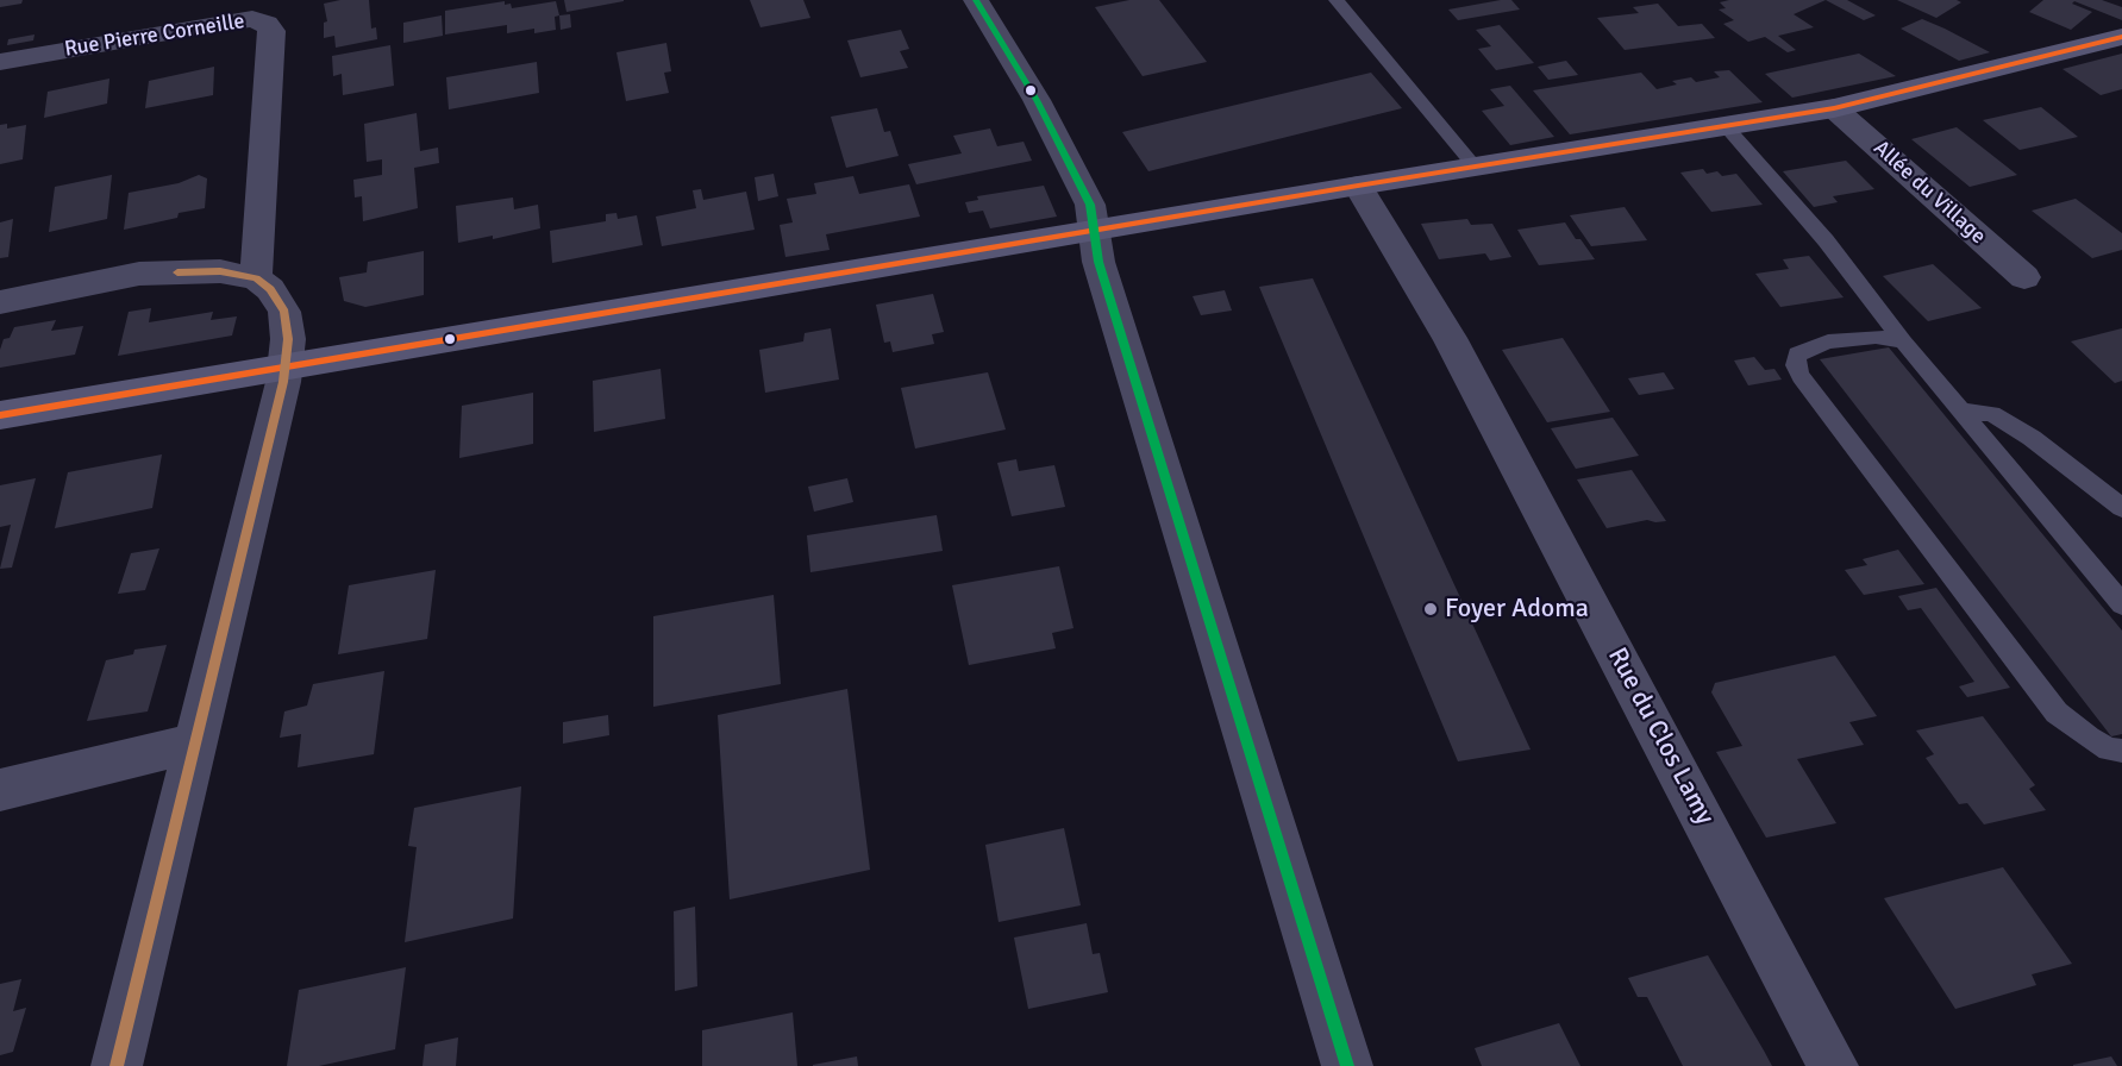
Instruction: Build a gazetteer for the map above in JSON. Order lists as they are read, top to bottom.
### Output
{
  "streets": {
    "street": ["Rue Pierre Corneille", "Allée du Village", "Rue du Clos Lamy"]
  },
  "places": ["Foyer Adoma"]
}
